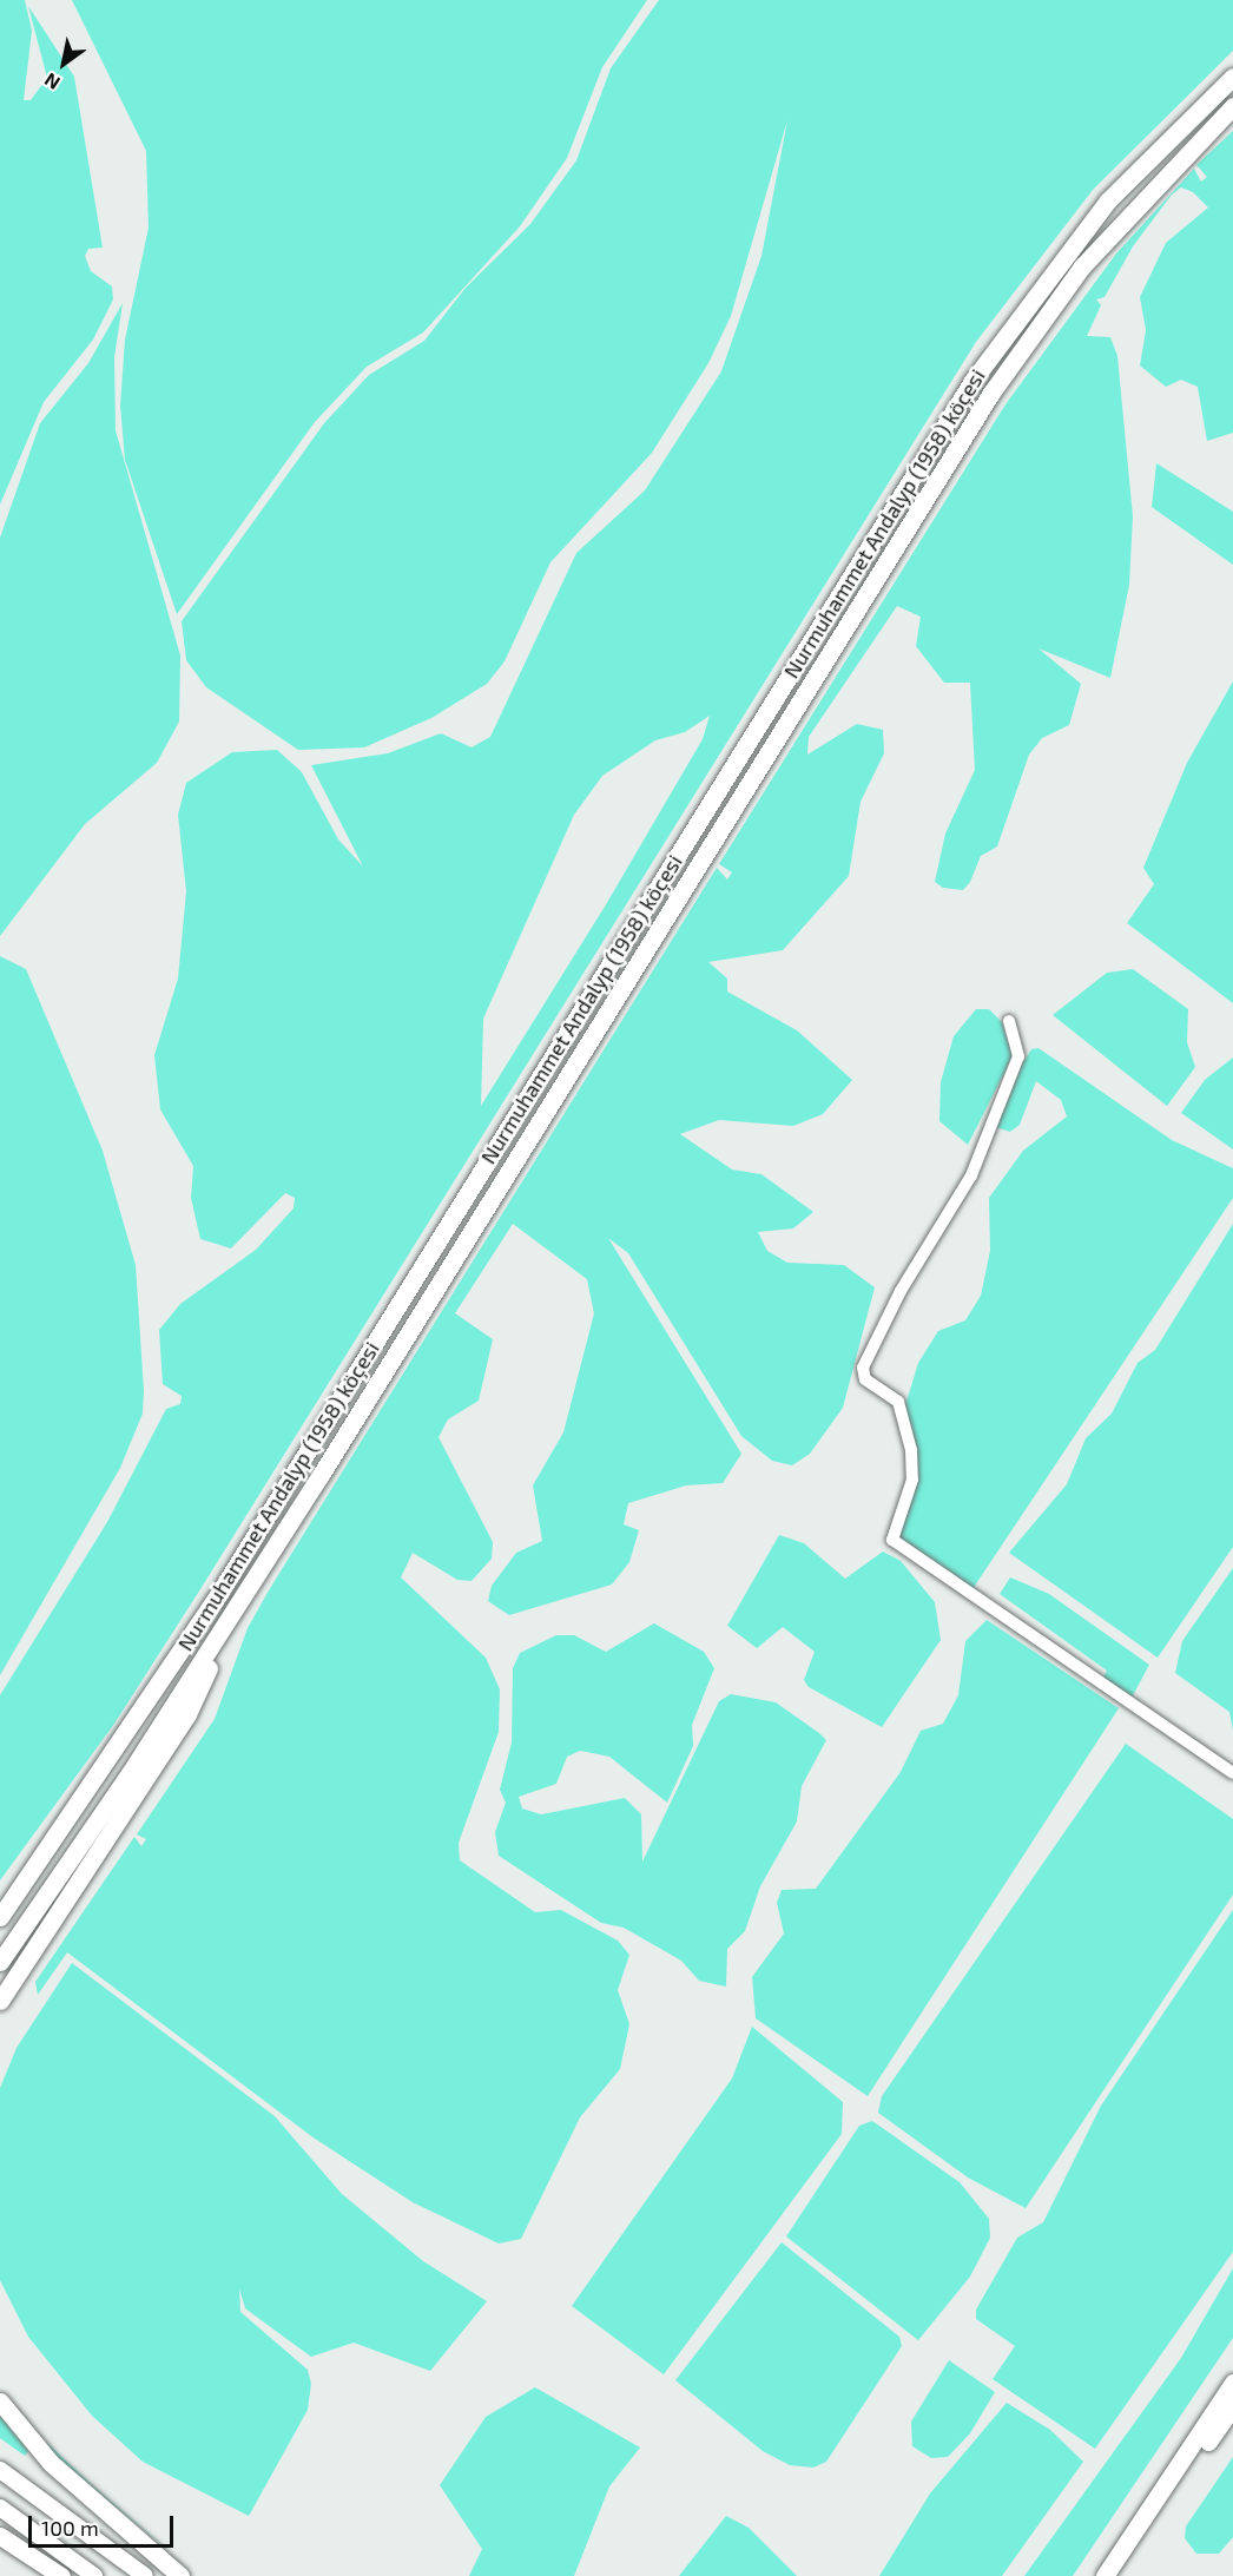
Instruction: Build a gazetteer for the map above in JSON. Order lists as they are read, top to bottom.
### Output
{
  "streets": {
    "main road": ["Nurmuhammet Andalyp (1958) köçesi"]
  },
  "scale_bar": "100 m",
  "north": "bottom left"
}
